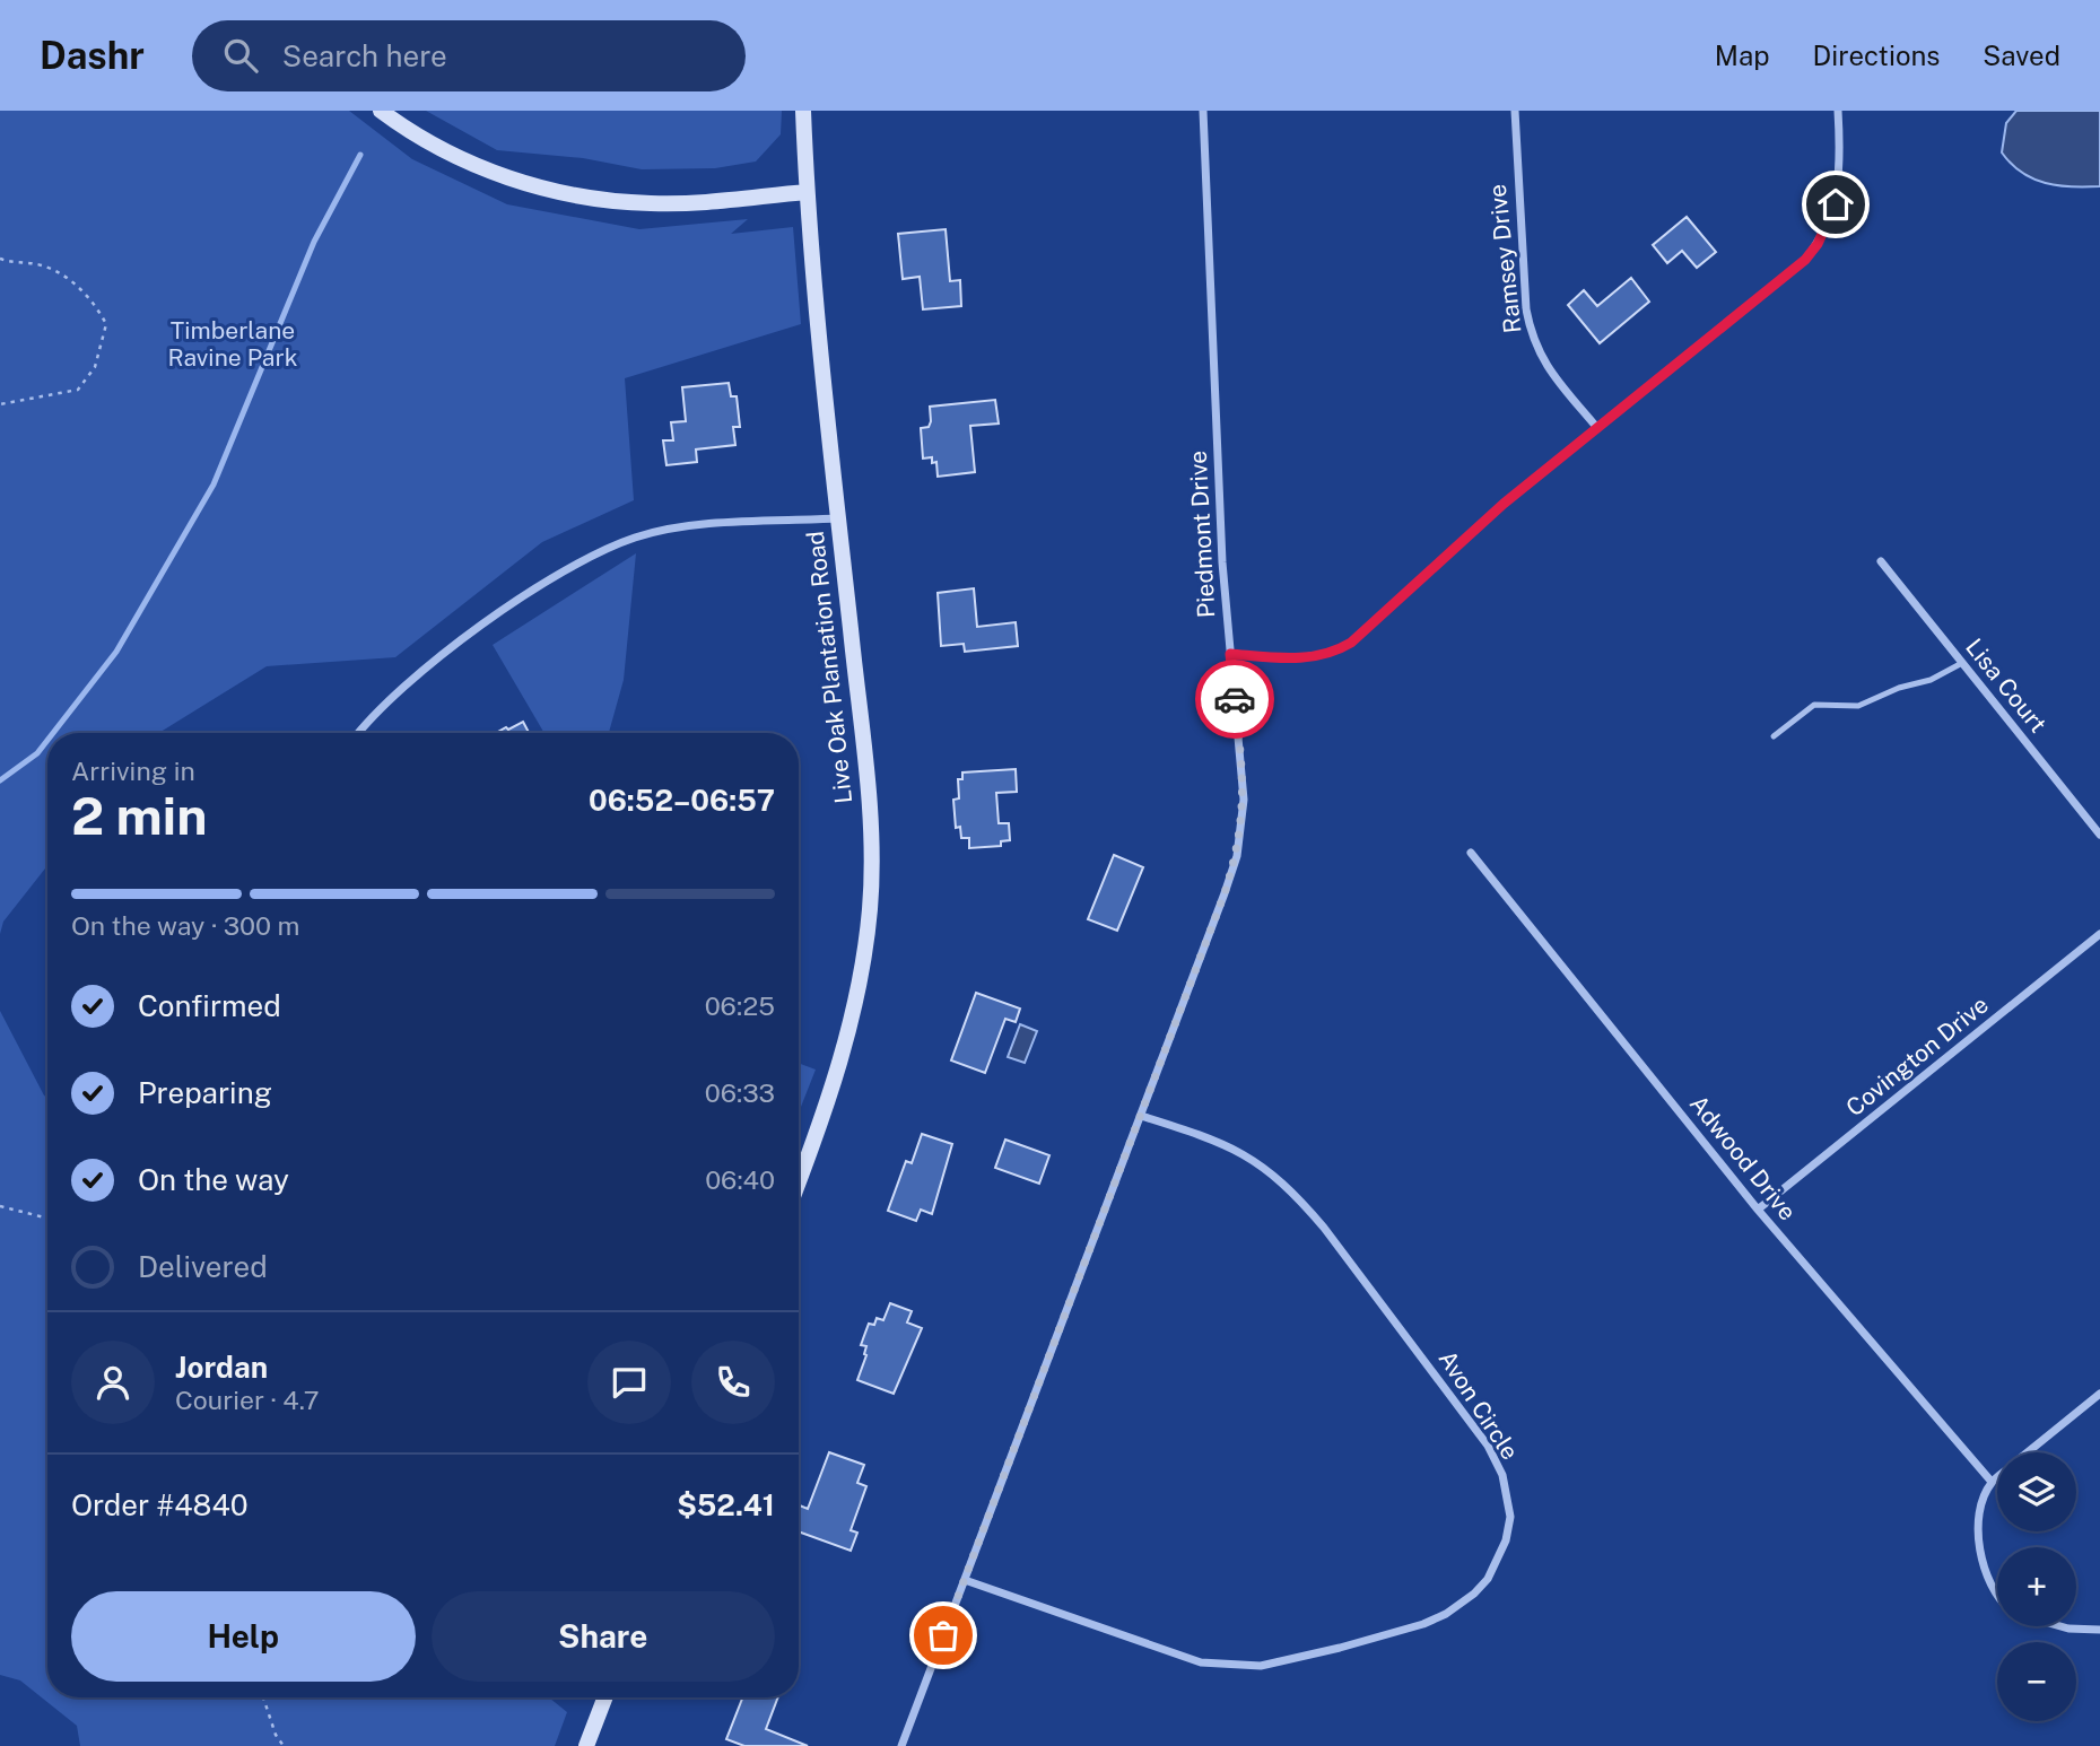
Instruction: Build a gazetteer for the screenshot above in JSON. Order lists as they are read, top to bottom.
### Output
{
  "streets": {
    "street": [
      "Ramsey Drive",
      "Piedmont Drive",
      "Live Oak Plantation Road",
      "Lisa Court",
      "Covington Drive",
      "Adwood Drive",
      "Avon Circle"
    ]
  },
  "crossings": [
    ["Piedmont Drive", "Avon Circle"],
    ["Covington Drive", "Adwood Drive"]
  ],
  "parks": ["Timberlane Ravine Park"],
  "page": {
    "header": "Dashr",
    "search": "Search here",
    "nav": ["Map", "Directions", "Saved"],
    "heading": ["2 min", "Arriving in", "06:52–06:57"],
    "panel": [
      "Jordan",
      "Courier · 4.7",
      "Order #4840",
      "$52.41"
    ],
    "bar": "On the way · 300 m",
    "list": [
      ["Confirmed", "06:25"],
      ["Preparing", "06:33"],
      ["On the way", "06:40"],
      "Delivered"
    ],
    "map_buttons": ["+", "−"],
    "buttons": ["Help", "Share"]
  }
}
